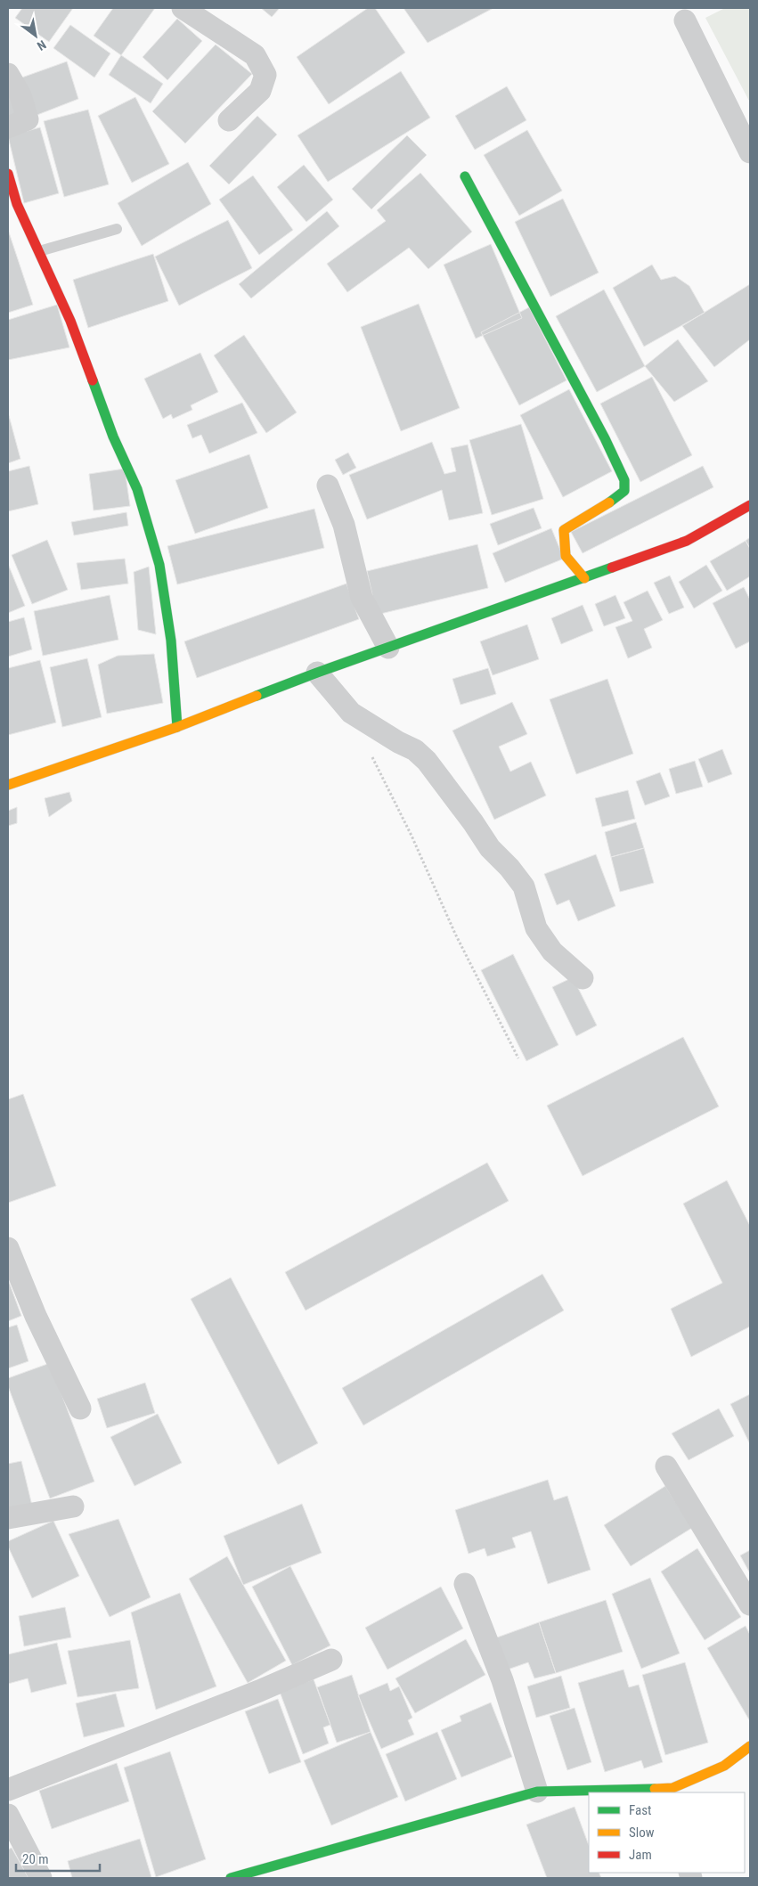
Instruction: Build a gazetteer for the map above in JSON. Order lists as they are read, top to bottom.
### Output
{
  "legend": ["Fast", "Slow", "Jam"],
  "scale_bar": "20 m",
  "north": "bottom right"
}
